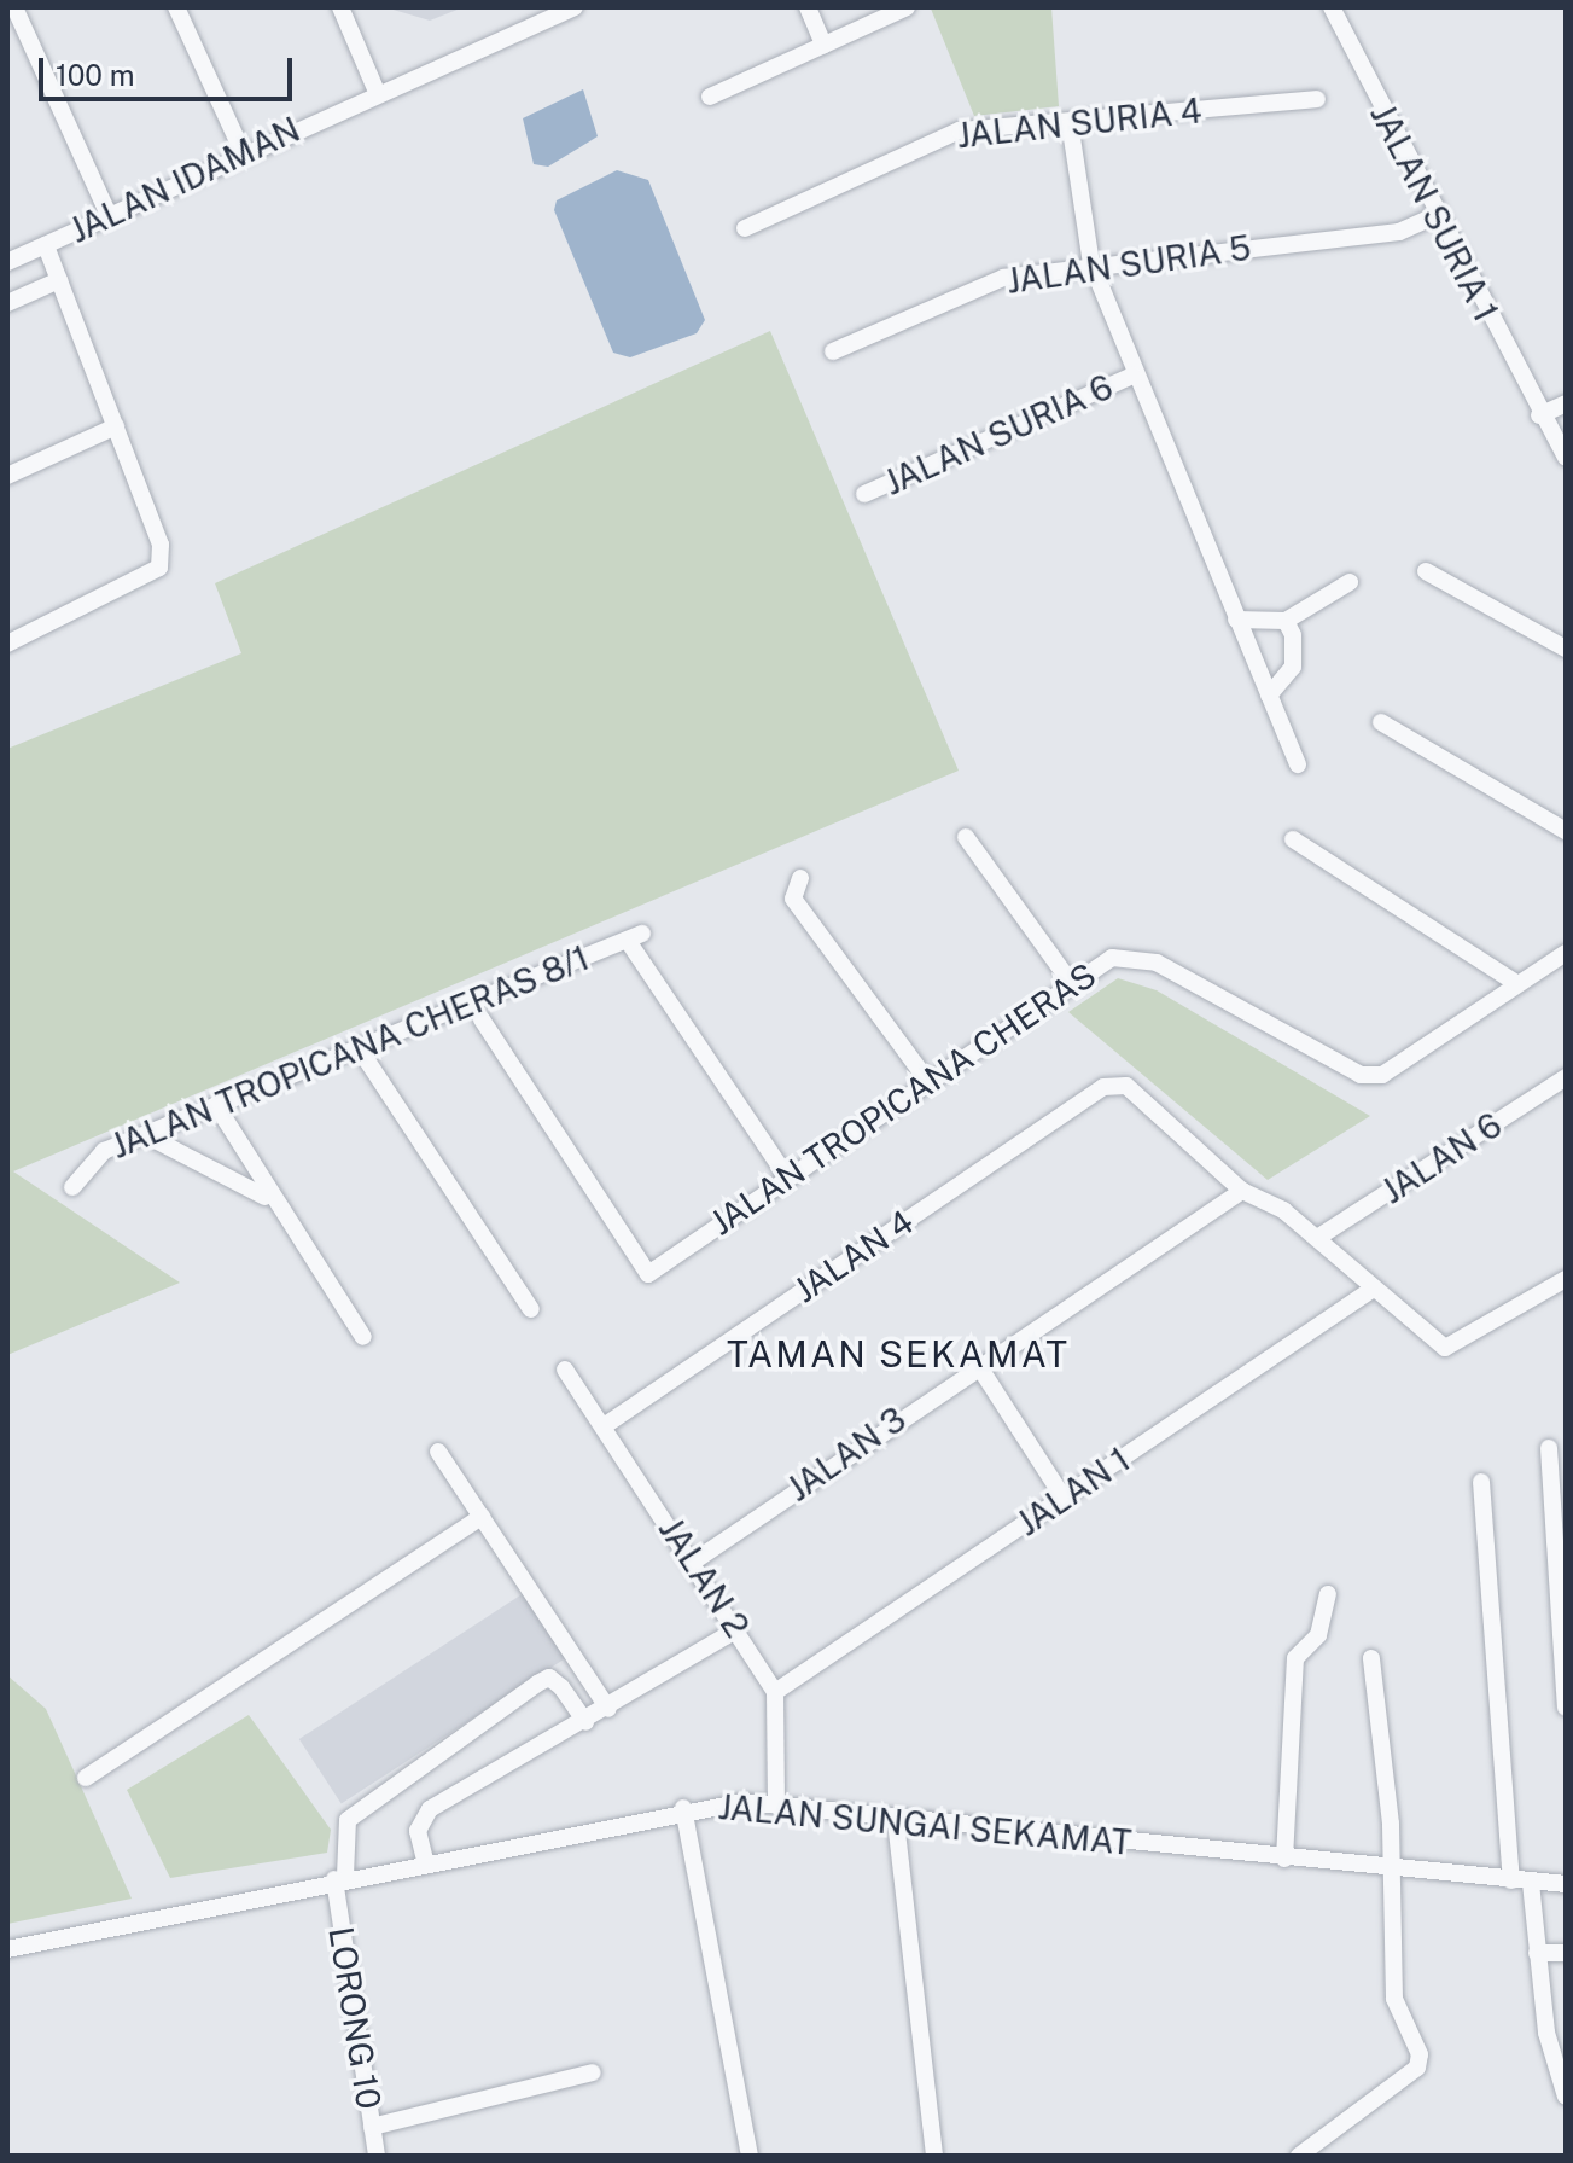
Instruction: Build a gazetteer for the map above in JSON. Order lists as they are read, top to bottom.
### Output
{
  "streets": {
    "street": [
      "JALAN SURIA 4",
      "JALAN IDAMAN",
      "JALAN SURIA 1",
      "JALAN SURIA 5",
      "JALAN SURIA 6",
      "JALAN TROPICANA CHERAS 8/1",
      "JALAN TROPICANA CHERAS",
      "JALAN 6",
      "JALAN 4",
      "JALAN 3",
      "JALAN 1",
      "JALAN 2",
      "JALAN SUNGAI SEKAMAT",
      "LORONG 10"
    ]
  },
  "crossings": [
    ["JALAN SURIA 1", "JALAN SURIA 5"],
    ["JALAN TROPICANA CHERAS 8/1", "JALAN TROPICANA CHERAS"],
    ["JALAN 4", "JALAN 3"],
    ["JALAN 4", "JALAN 2"],
    ["JALAN 3", "JALAN 2"],
    ["JALAN 1", "JALAN 2"],
    ["JALAN SUNGAI SEKAMAT", "LORONG 10"]
  ],
  "districts": ["TAMAN SEKAMAT"],
  "scale_bar": "100 m"
}
